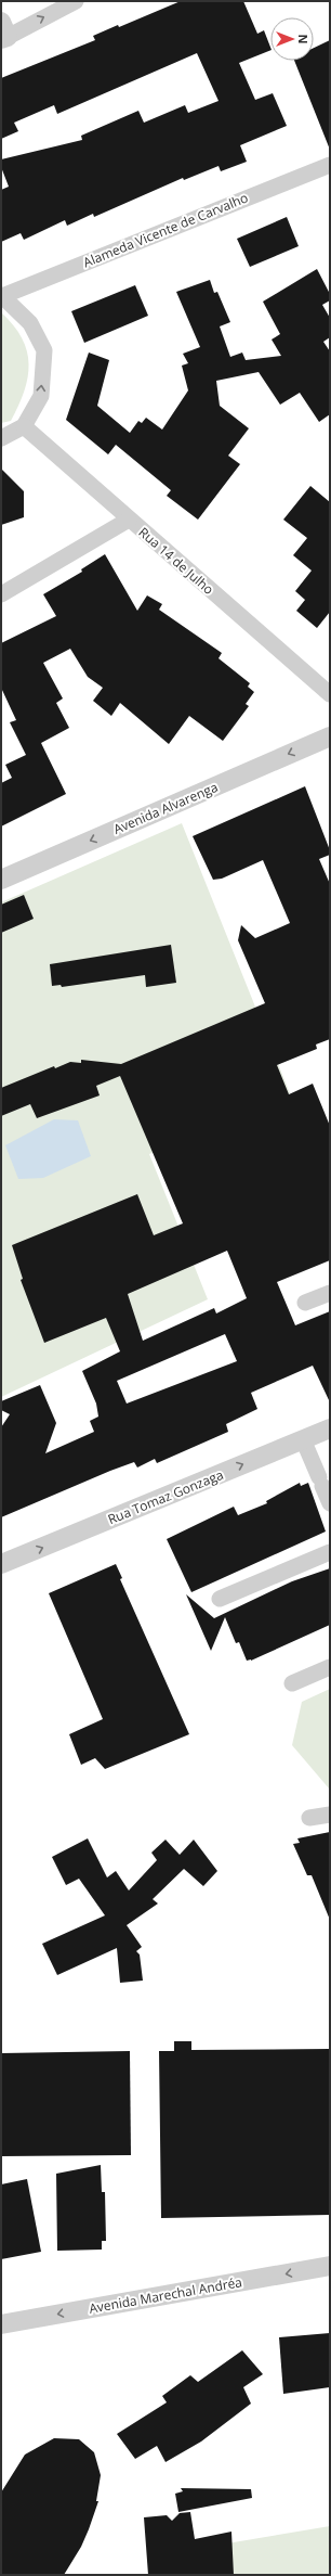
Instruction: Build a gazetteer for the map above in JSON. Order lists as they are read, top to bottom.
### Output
{
  "streets": {
    "street": [
      "Alameda Vicente de Carvalho",
      "Rua 14 de Julho",
      "Avenida Alvarenga",
      "Rua Tomaz Gonzaga",
      "Avenida Marechal Andréa"
    ]
  },
  "one_way": ["Avenida Alvarenga", "Avenida Marechal Andréa"],
  "north": "right"
}
